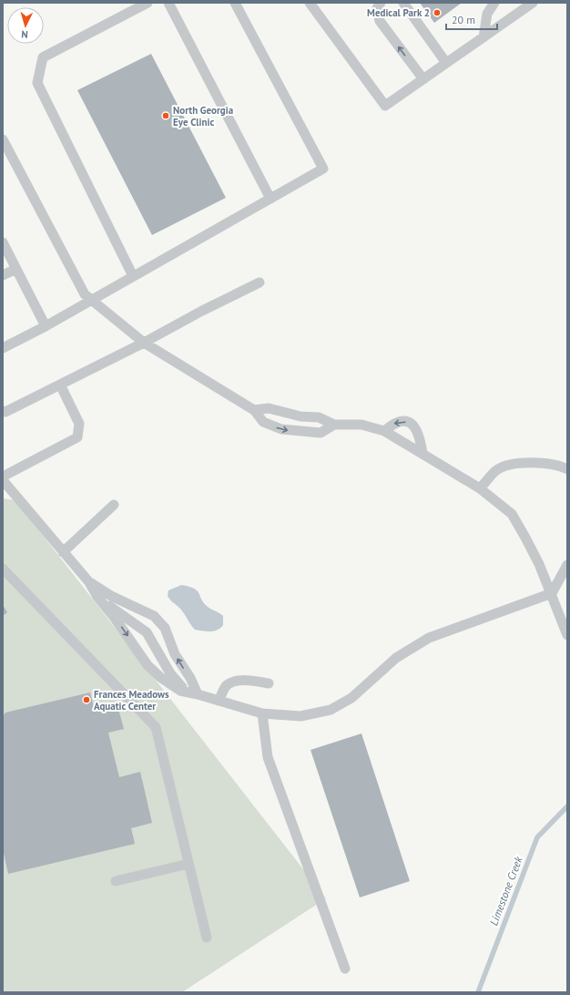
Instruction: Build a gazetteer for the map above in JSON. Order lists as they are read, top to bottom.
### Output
{
  "water": ["Limestone Creek"],
  "places": ["Medical Park 2", "North Georgia Eye Clinic", "Frances Meadows Aquatic Center"],
  "scale_bar": "20 m",
  "north": "bottom"
}
